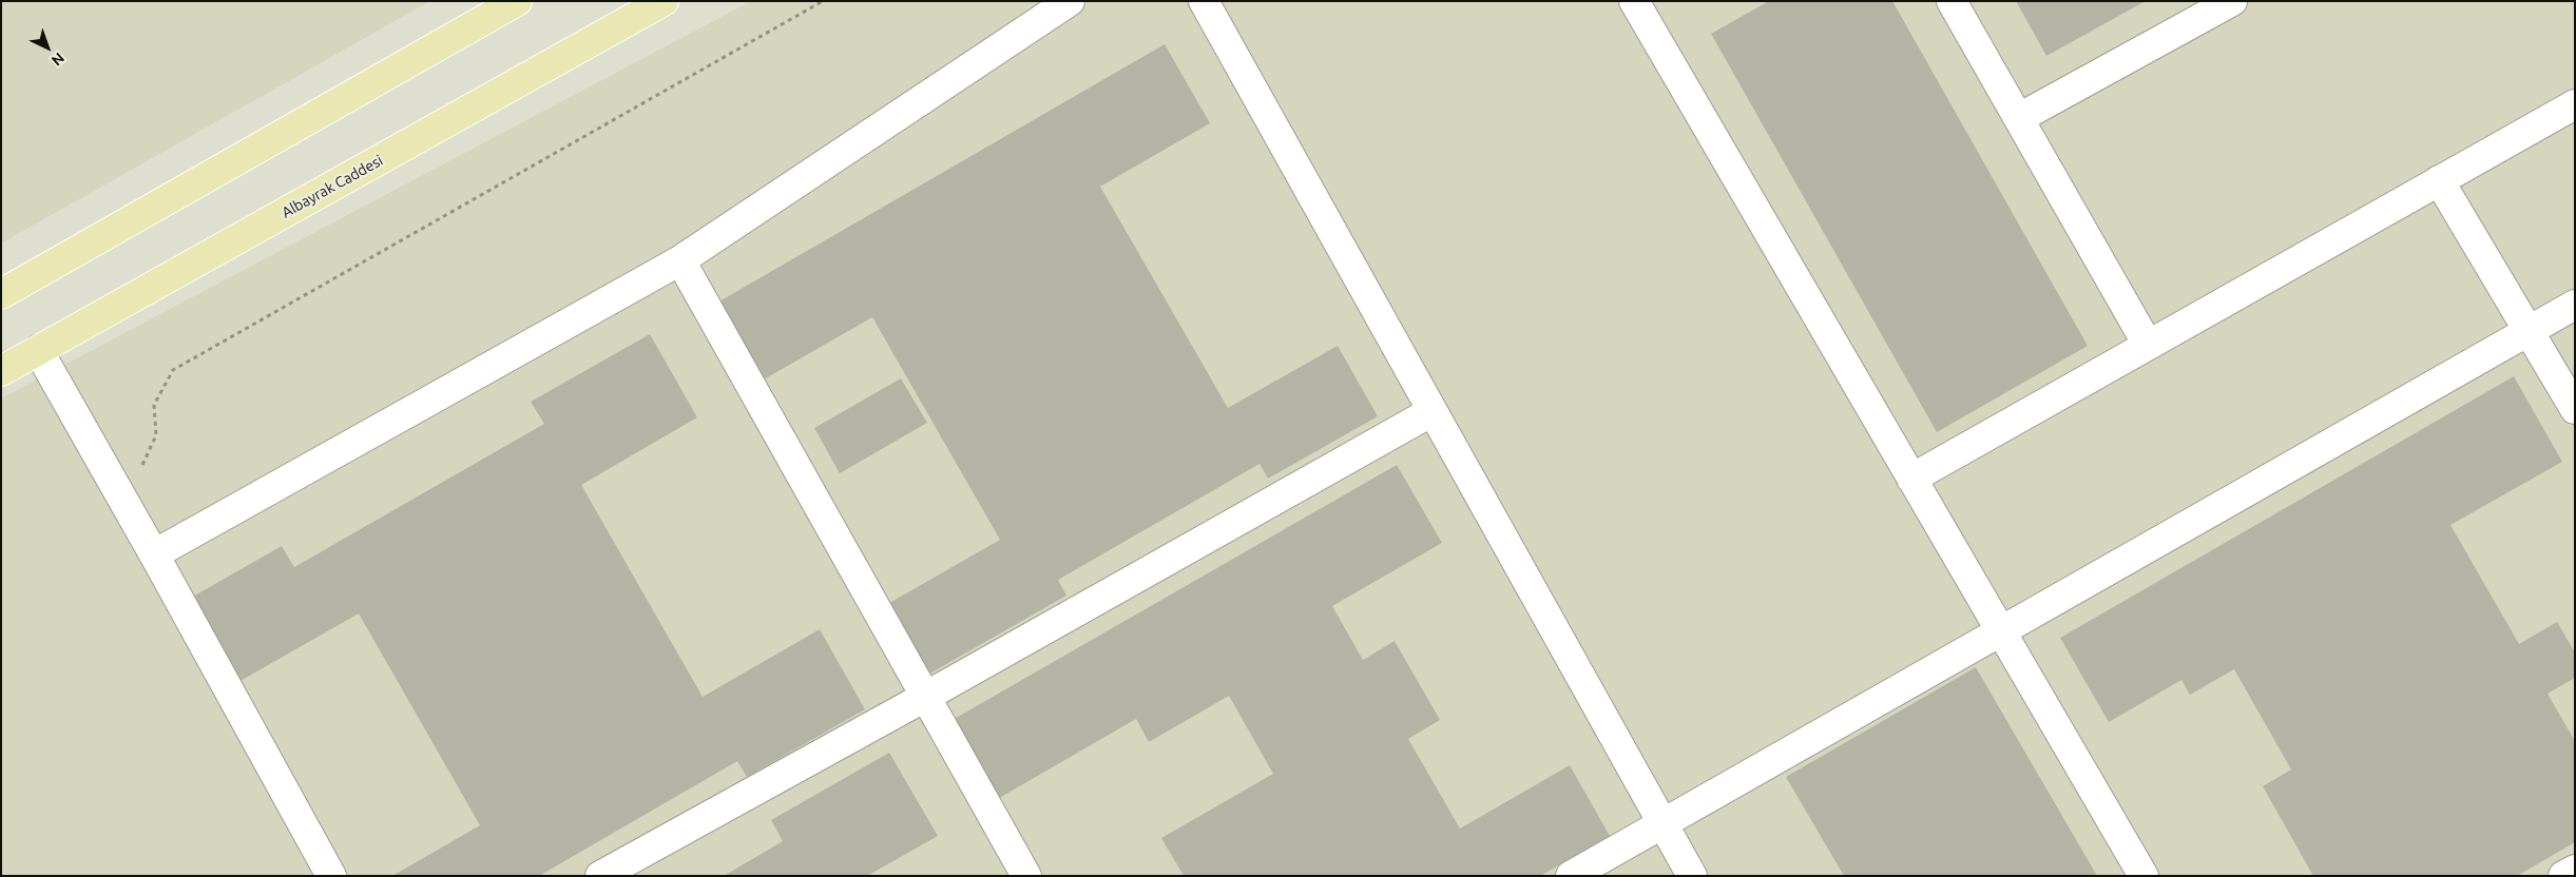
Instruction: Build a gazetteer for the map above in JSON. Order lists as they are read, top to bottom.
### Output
{
  "streets": {
    "main road": ["Albayrak Caddesi"]
  },
  "north": "bottom right"
}
